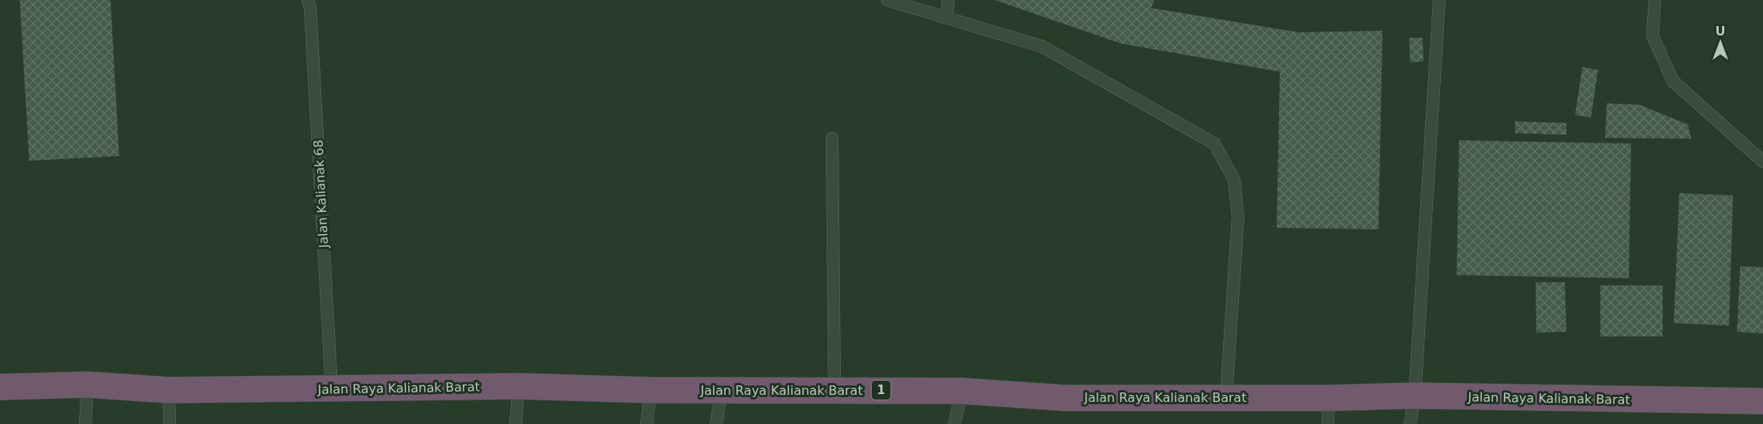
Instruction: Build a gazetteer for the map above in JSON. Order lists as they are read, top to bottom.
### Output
{
  "streets": {
    "highway": ["Jalan Raya Kalianak Barat", "1"],
    "lane": ["Jalan Kalianak 68"]
  },
  "crossings": [
    ["Jalan Kalianak 68", "Jalan Raya Kalianak Barat"]
  ],
  "north": "top"
}
